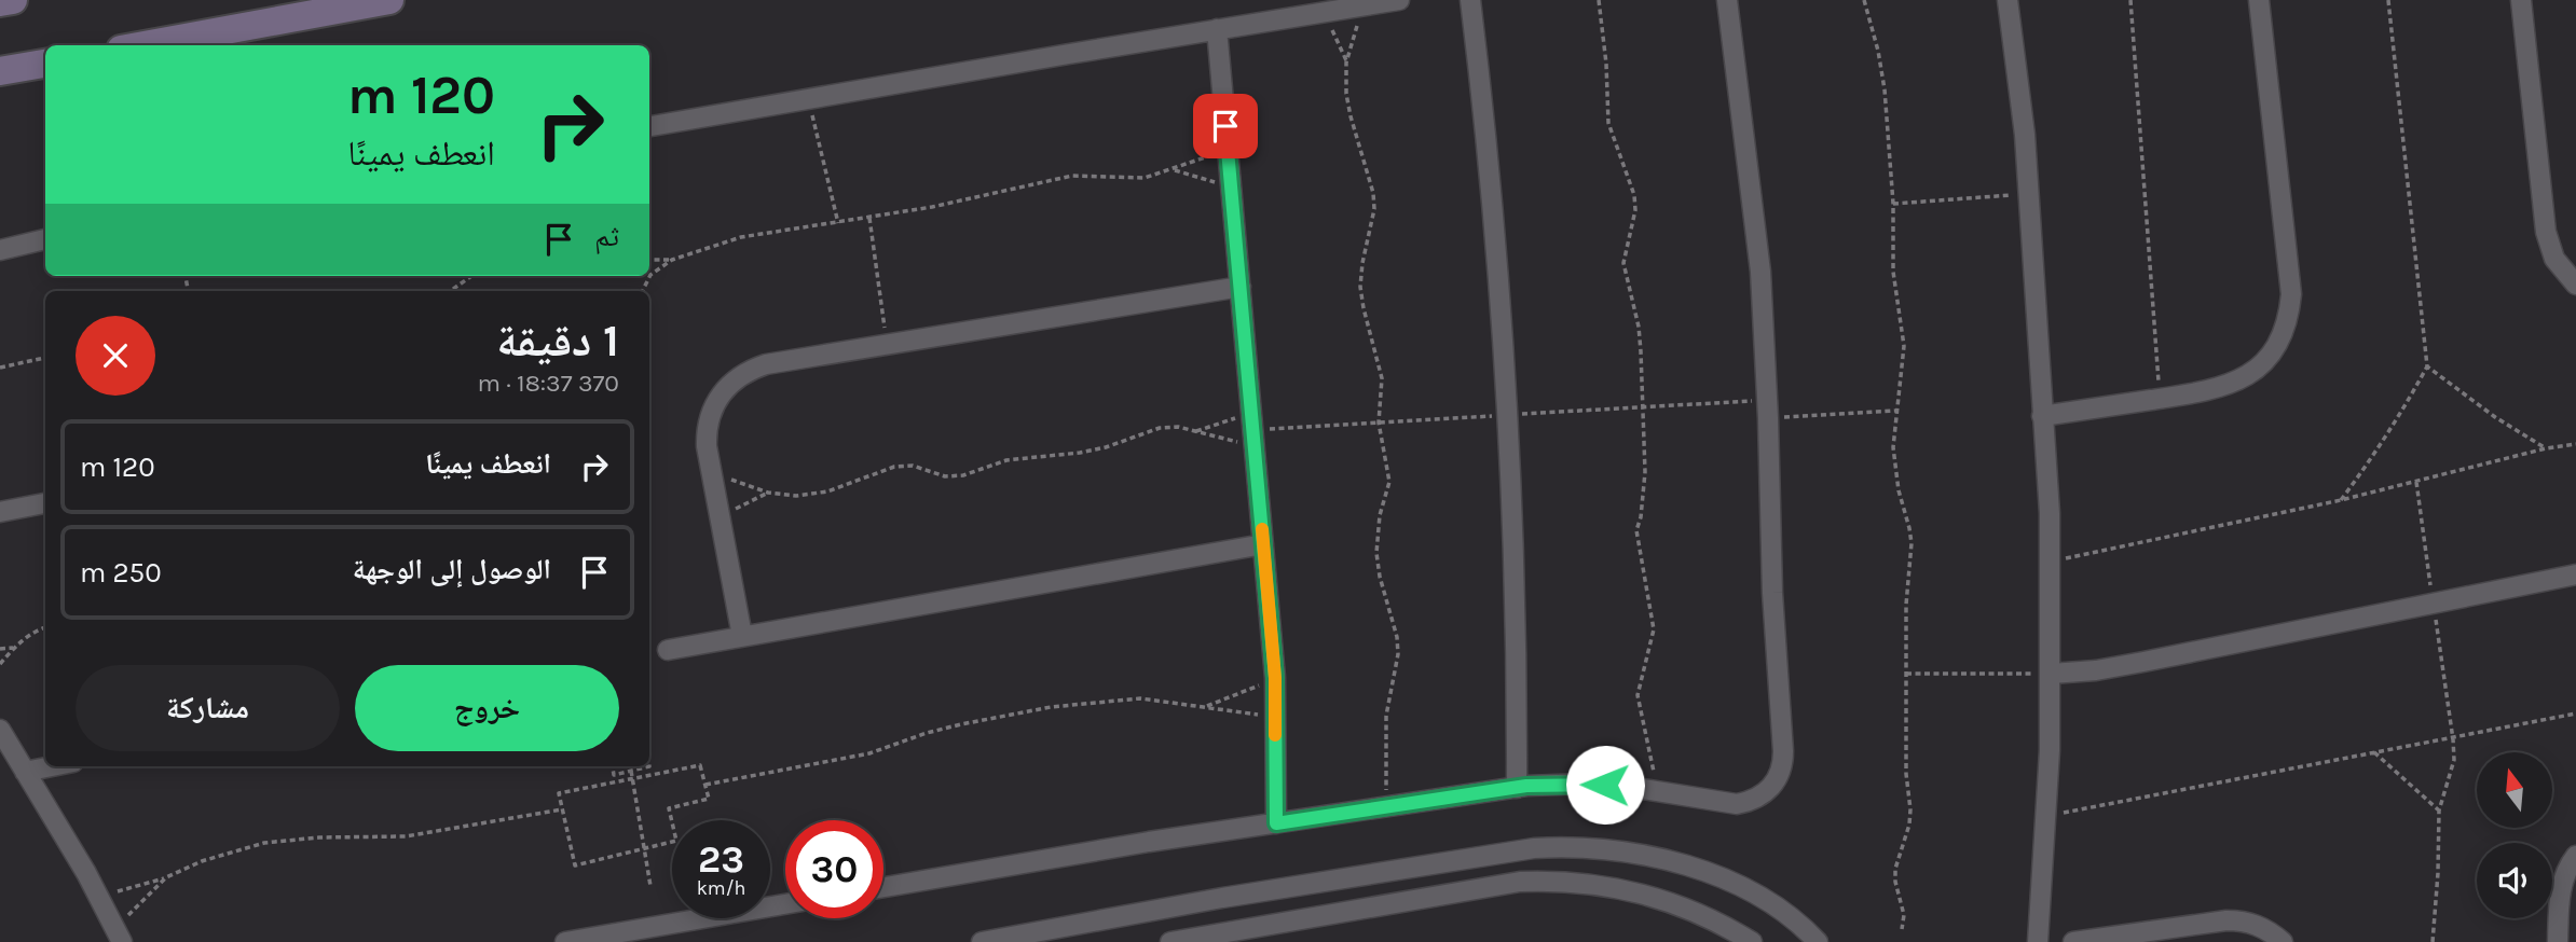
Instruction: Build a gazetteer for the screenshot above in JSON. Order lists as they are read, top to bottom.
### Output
{
  "north": "top",
  "page": {
    "turn": ["120 m", "انعطف يمينًا"],
    "then": "ثم",
    "heading": ["1 دقيقة", "370 m · 18:37"],
    "list": [
      {
        "name": "انعطف يمينًا",
        "value": "120 m"
      },
      {
        "name": "الوصول إلى الوجهة",
        "value": "250 m"
      }
    ],
    "buttons": ["خروج", "مشاركة"],
    "speed": "23 km/h",
    "limit": "30"
  }
}
